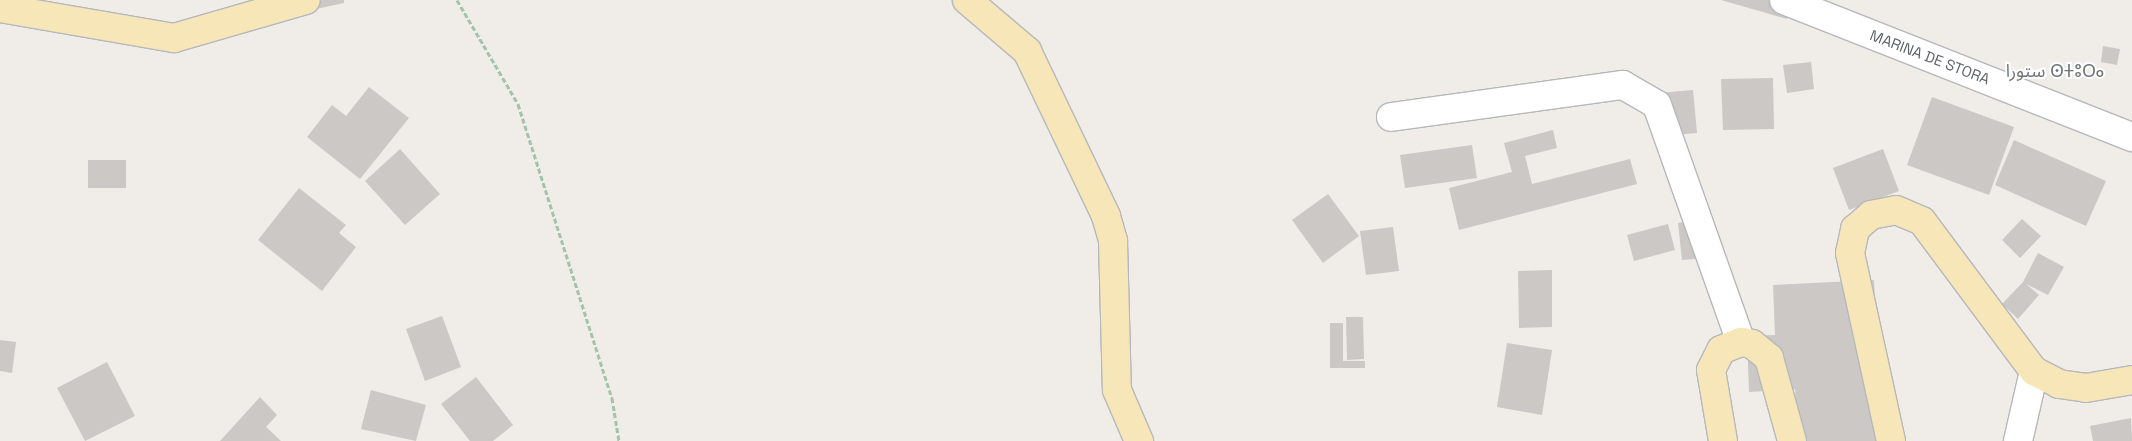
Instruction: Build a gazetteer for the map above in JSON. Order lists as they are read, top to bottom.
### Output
{
  "streets": {
    "street": ["MARINA DE STORA"]
  },
  "districts": ["ستورا ⵙⵜⵓⵔⴰ"]
}
